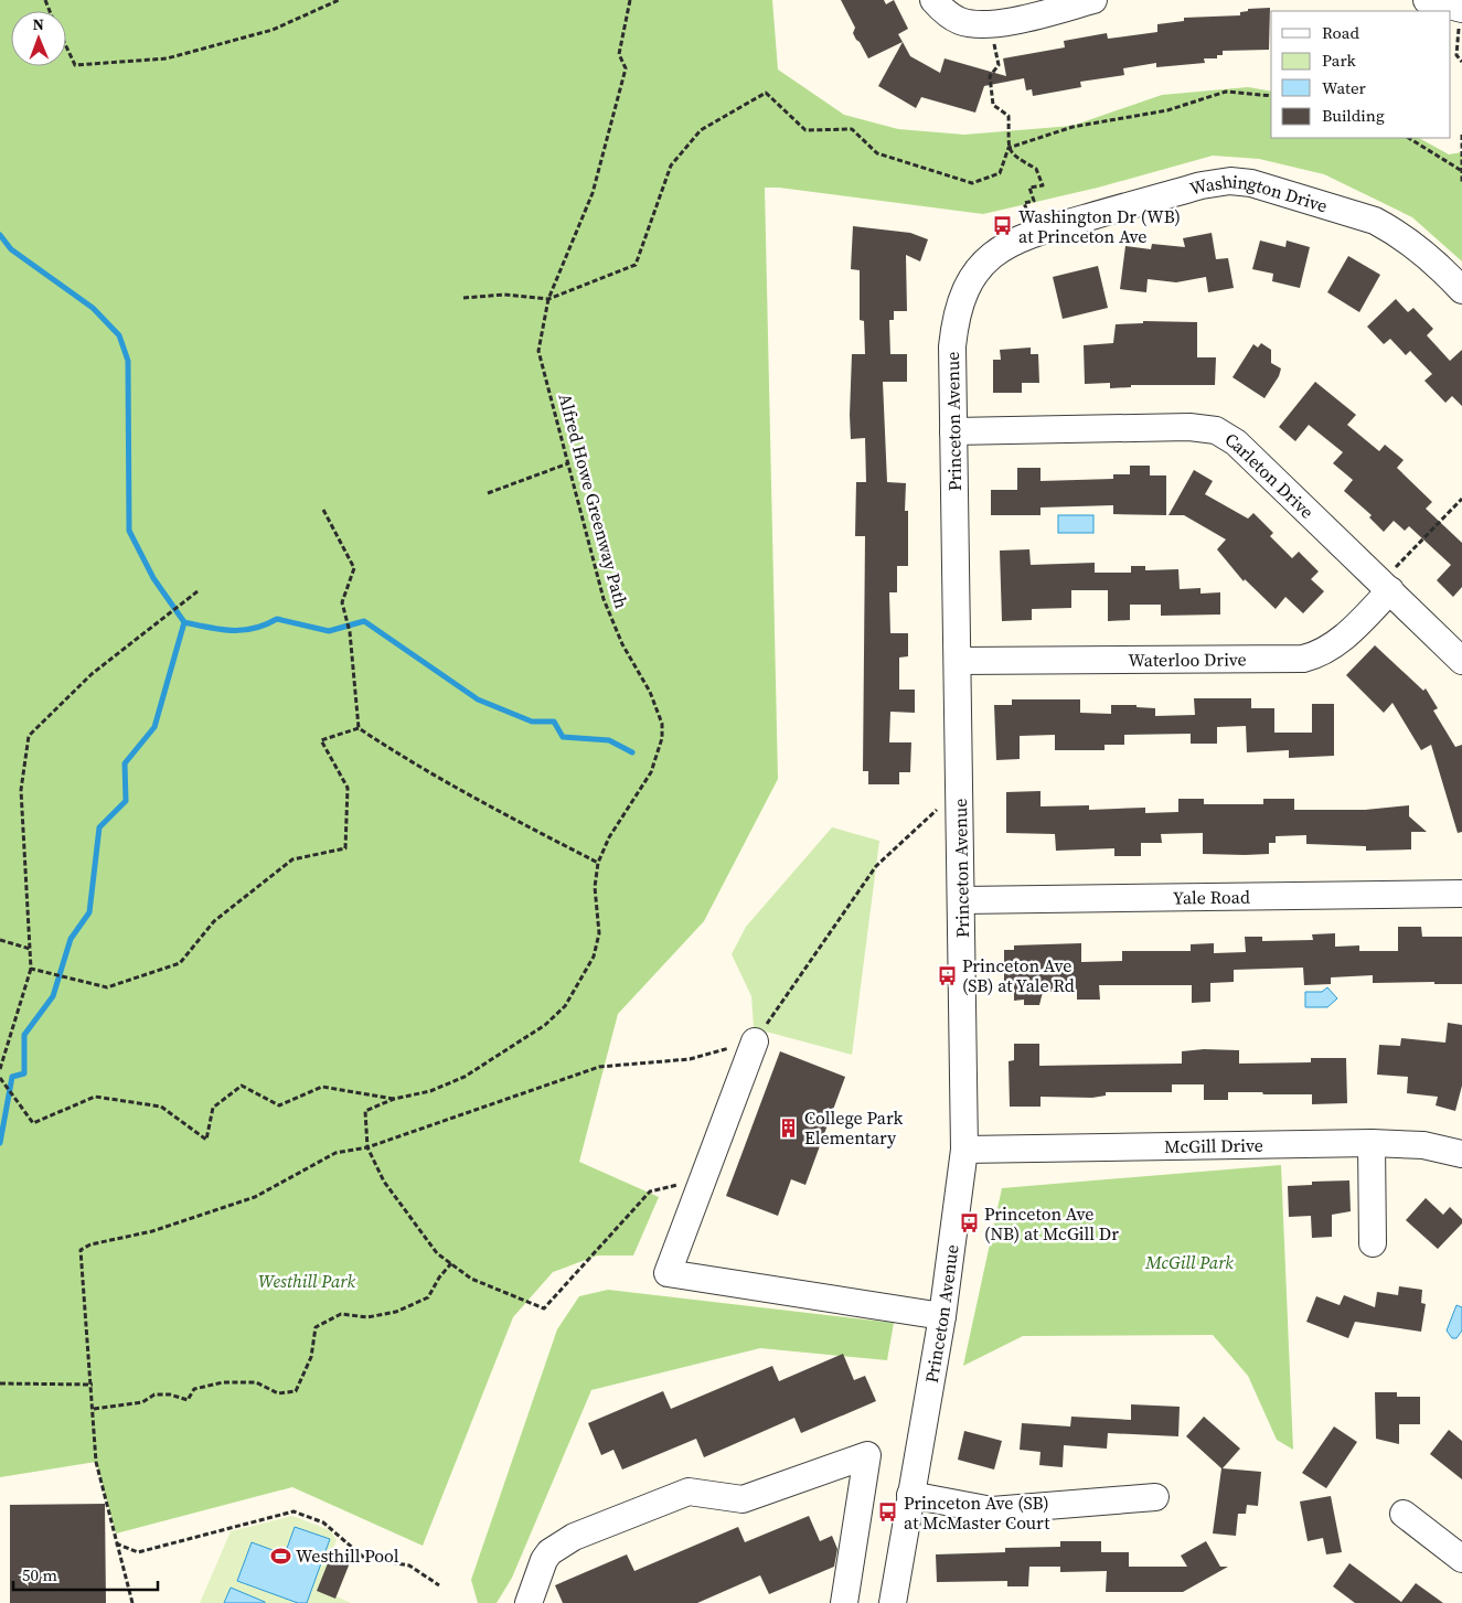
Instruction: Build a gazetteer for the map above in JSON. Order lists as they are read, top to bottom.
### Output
{
  "streets": {
    "street": [
      "Washington Drive",
      "Princeton Avenue",
      "Carleton Drive",
      "Waterloo Drive",
      "Yale Road",
      "McGill Drive"
    ],
    "path": ["Alfred Howe Greenway Path"]
  },
  "crossings": [
    ["Washington Drive", "Princeton Avenue"],
    ["Princeton Avenue", "Carleton Drive"],
    ["Princeton Avenue", "Waterloo Drive"],
    ["Princeton Avenue", "Yale Road"],
    ["Princeton Avenue", "McGill Drive"],
    ["Carleton Drive", "Waterloo Drive"]
  ],
  "parks": ["McGill Park", "Westhill Park"],
  "places": {
    "bus stop": [
      "Washington Dr (WB) at Princeton Ave",
      "Princeton Ave (SB) at Yale Rd",
      "Princeton Ave (NB) at McGill Dr",
      "Princeton Ave (SB) at McMaster Court"
    ],
    "building": ["College Park Elementary"],
    "sports": ["Westhill Pool"]
  },
  "legend": [
    "Road",
    "Park",
    "Water",
    "Building"
  ],
  "scale_bar": "50 m",
  "north": "top"
}
